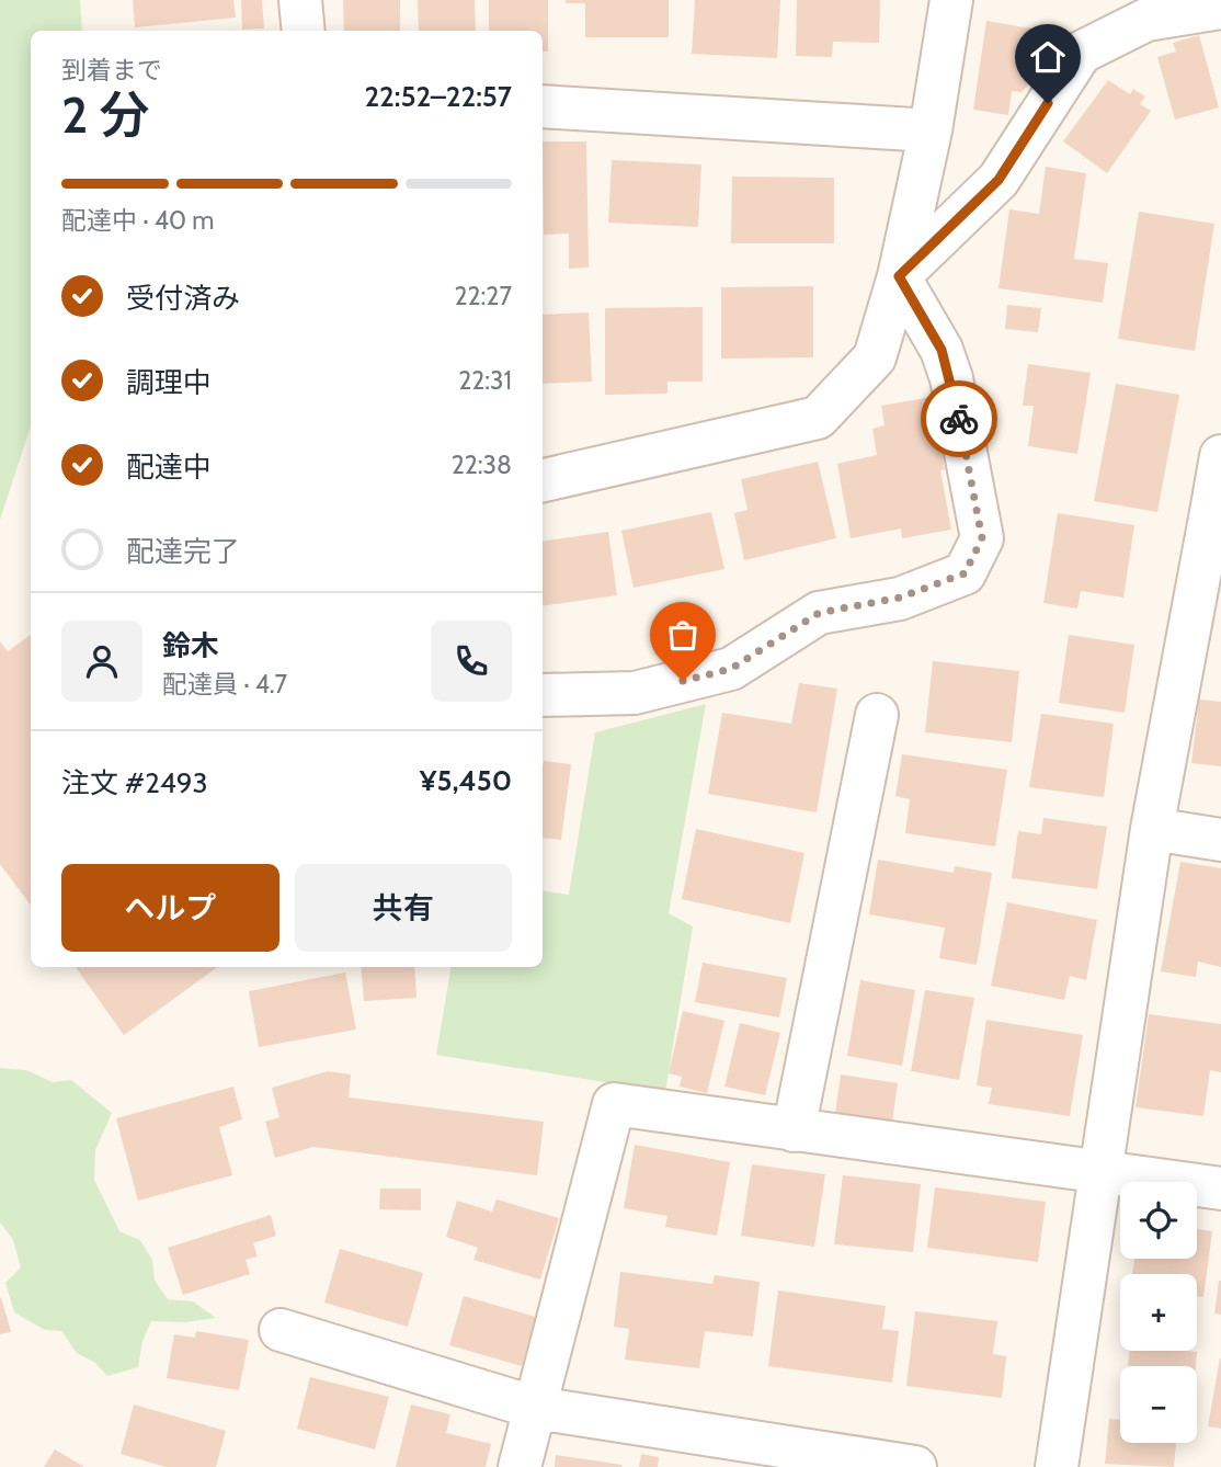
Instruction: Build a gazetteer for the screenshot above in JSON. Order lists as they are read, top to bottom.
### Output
{
  "page": {
    "heading": ["2 分", "到着まで", "22:52–22:57"],
    "panel": [
      "鈴木",
      "配達員 · 4.7",
      "注文 #2493",
      "¥5,450"
    ],
    "bar": "配達中 · 40 m",
    "list": [
      ["受付済み", "22:27"],
      ["調理中", "22:31"],
      ["配達中", "22:38"],
      "配達完了"
    ],
    "buttons": ["ヘルプ", "共有"],
    "map_buttons": ["+", "−"]
  }
}
